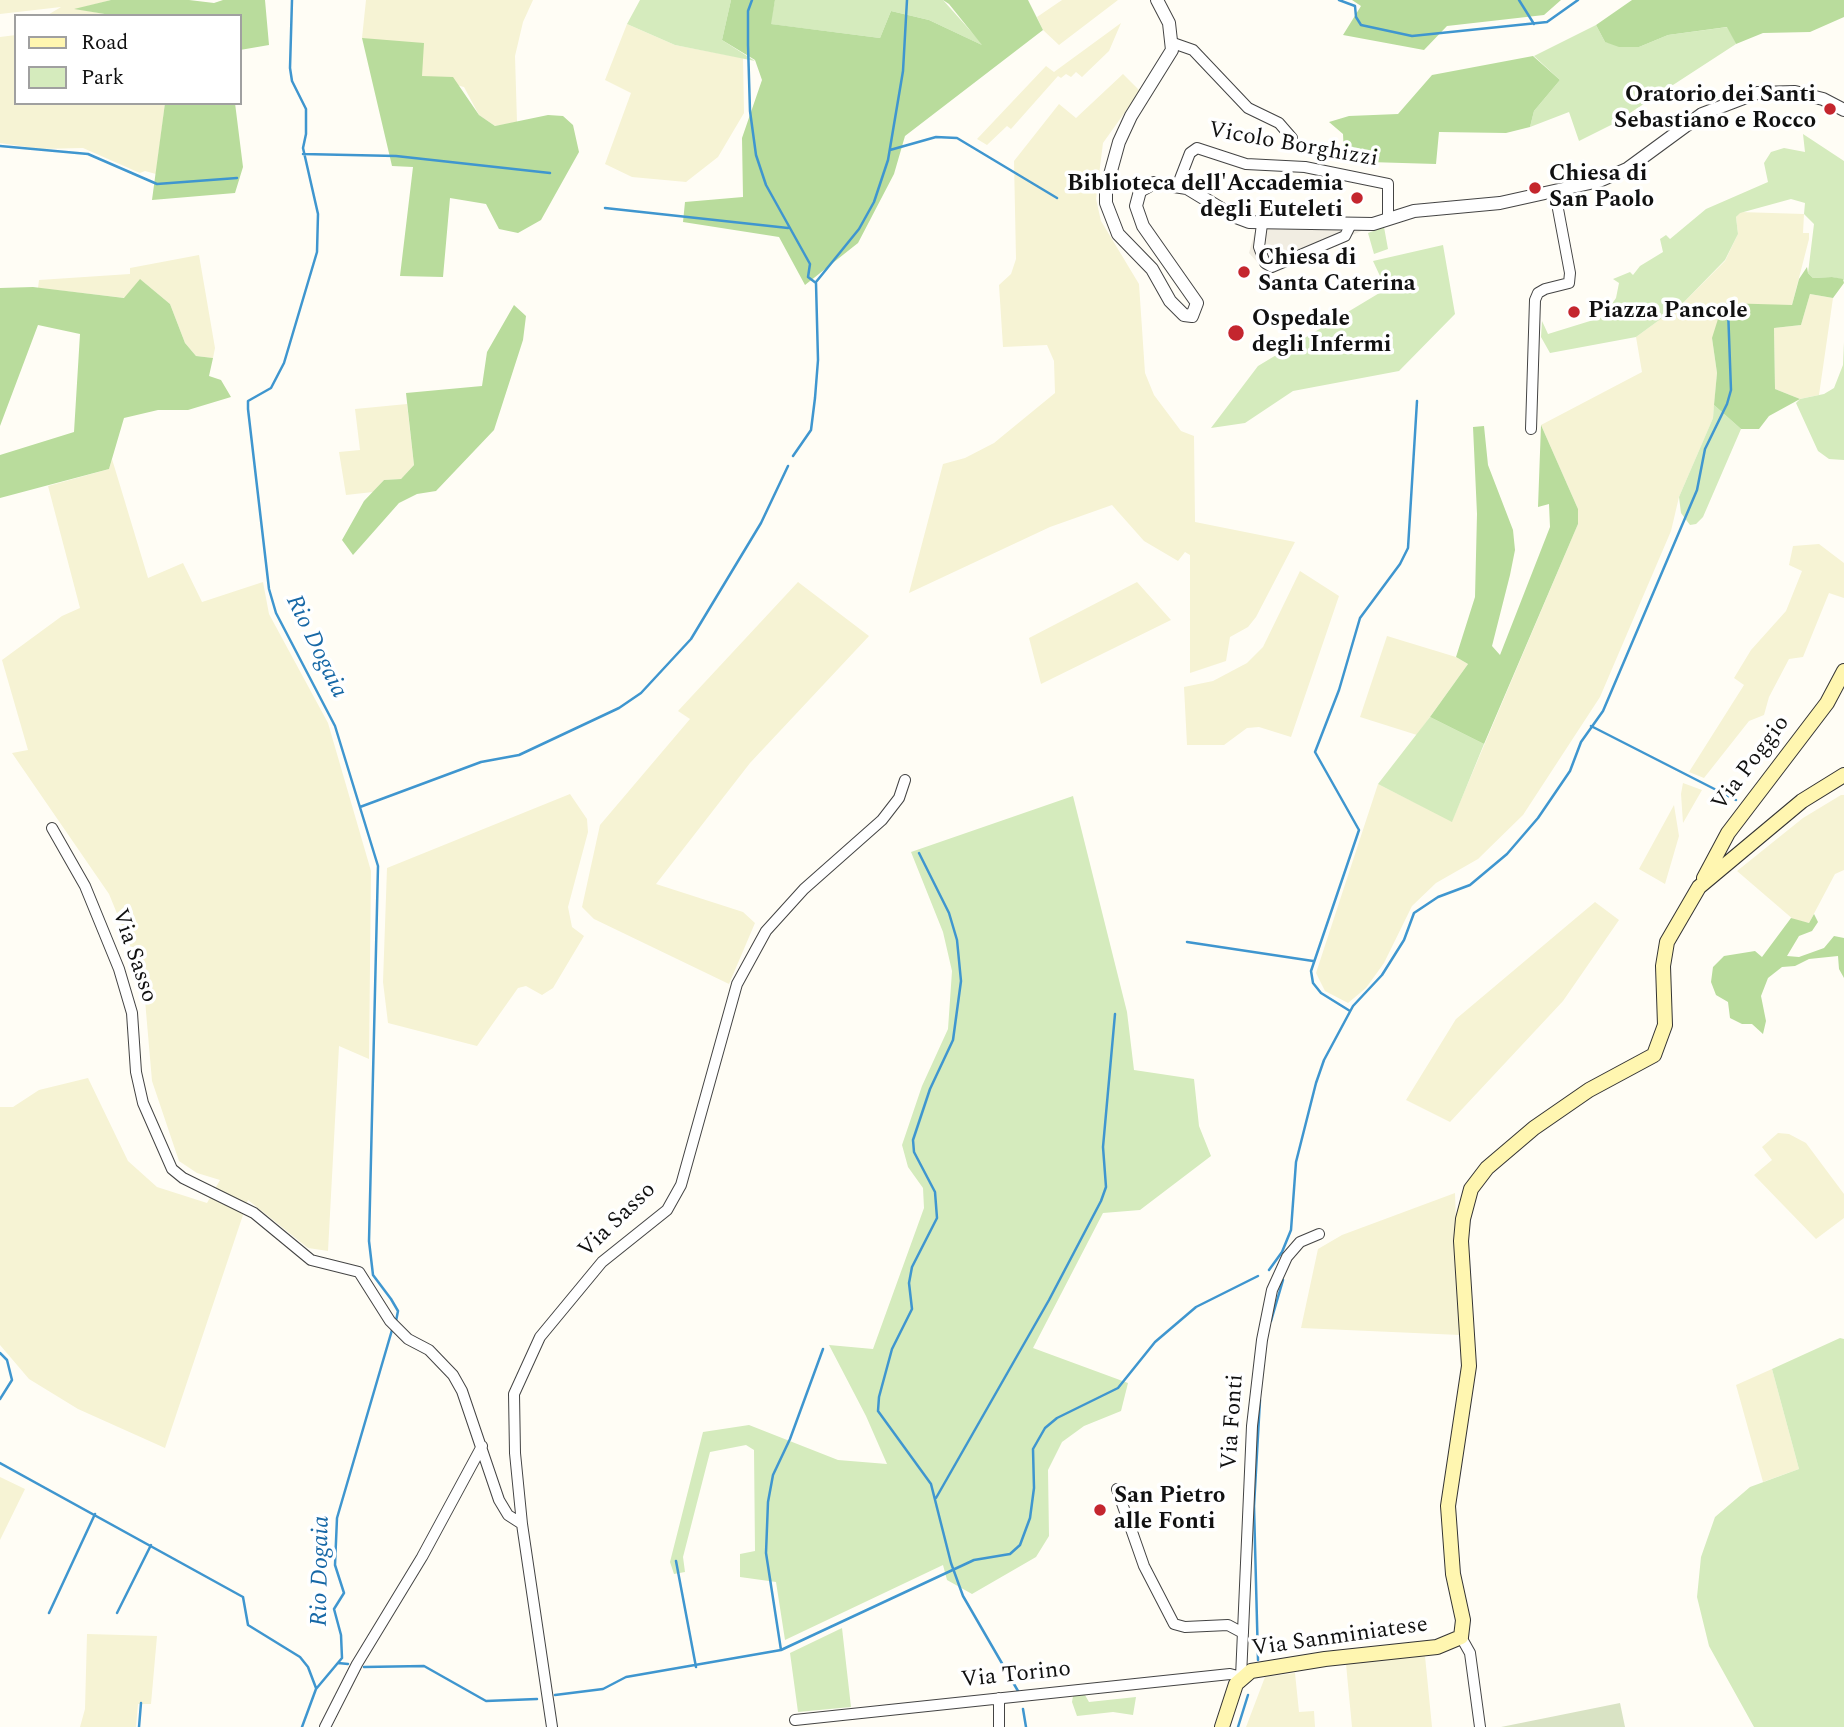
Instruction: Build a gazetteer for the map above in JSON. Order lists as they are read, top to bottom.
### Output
{
  "streets": {
    "main road": ["Via Poggio", "Via Sanminiatese"],
    "street": [
      "Vicolo Borghizzi",
      "Via Sasso",
      "Via Fonti",
      "Via Torino"
    ]
  },
  "crossings": [
    ["Via Poggio", "Via Sanminiatese"],
    ["Via Fonti", "Via Sanminiatese"],
    ["Via Fonti", "Via Torino"],
    ["Via Sanminiatese", "Via Torino"]
  ],
  "water": ["Rio Dogaia"],
  "places": [
    "Oratorio dei Santi Sebastiano e Rocco",
    "Chiesa di San Paolo",
    "Biblioteca dell'Accademia degli Euteleti",
    "Chiesa di Santa Caterina",
    "Piazza Pancole",
    "Ospedale degli Infermi",
    "San Pietro alle Fonti"
  ],
  "legend": ["Road", "Park"]
}
